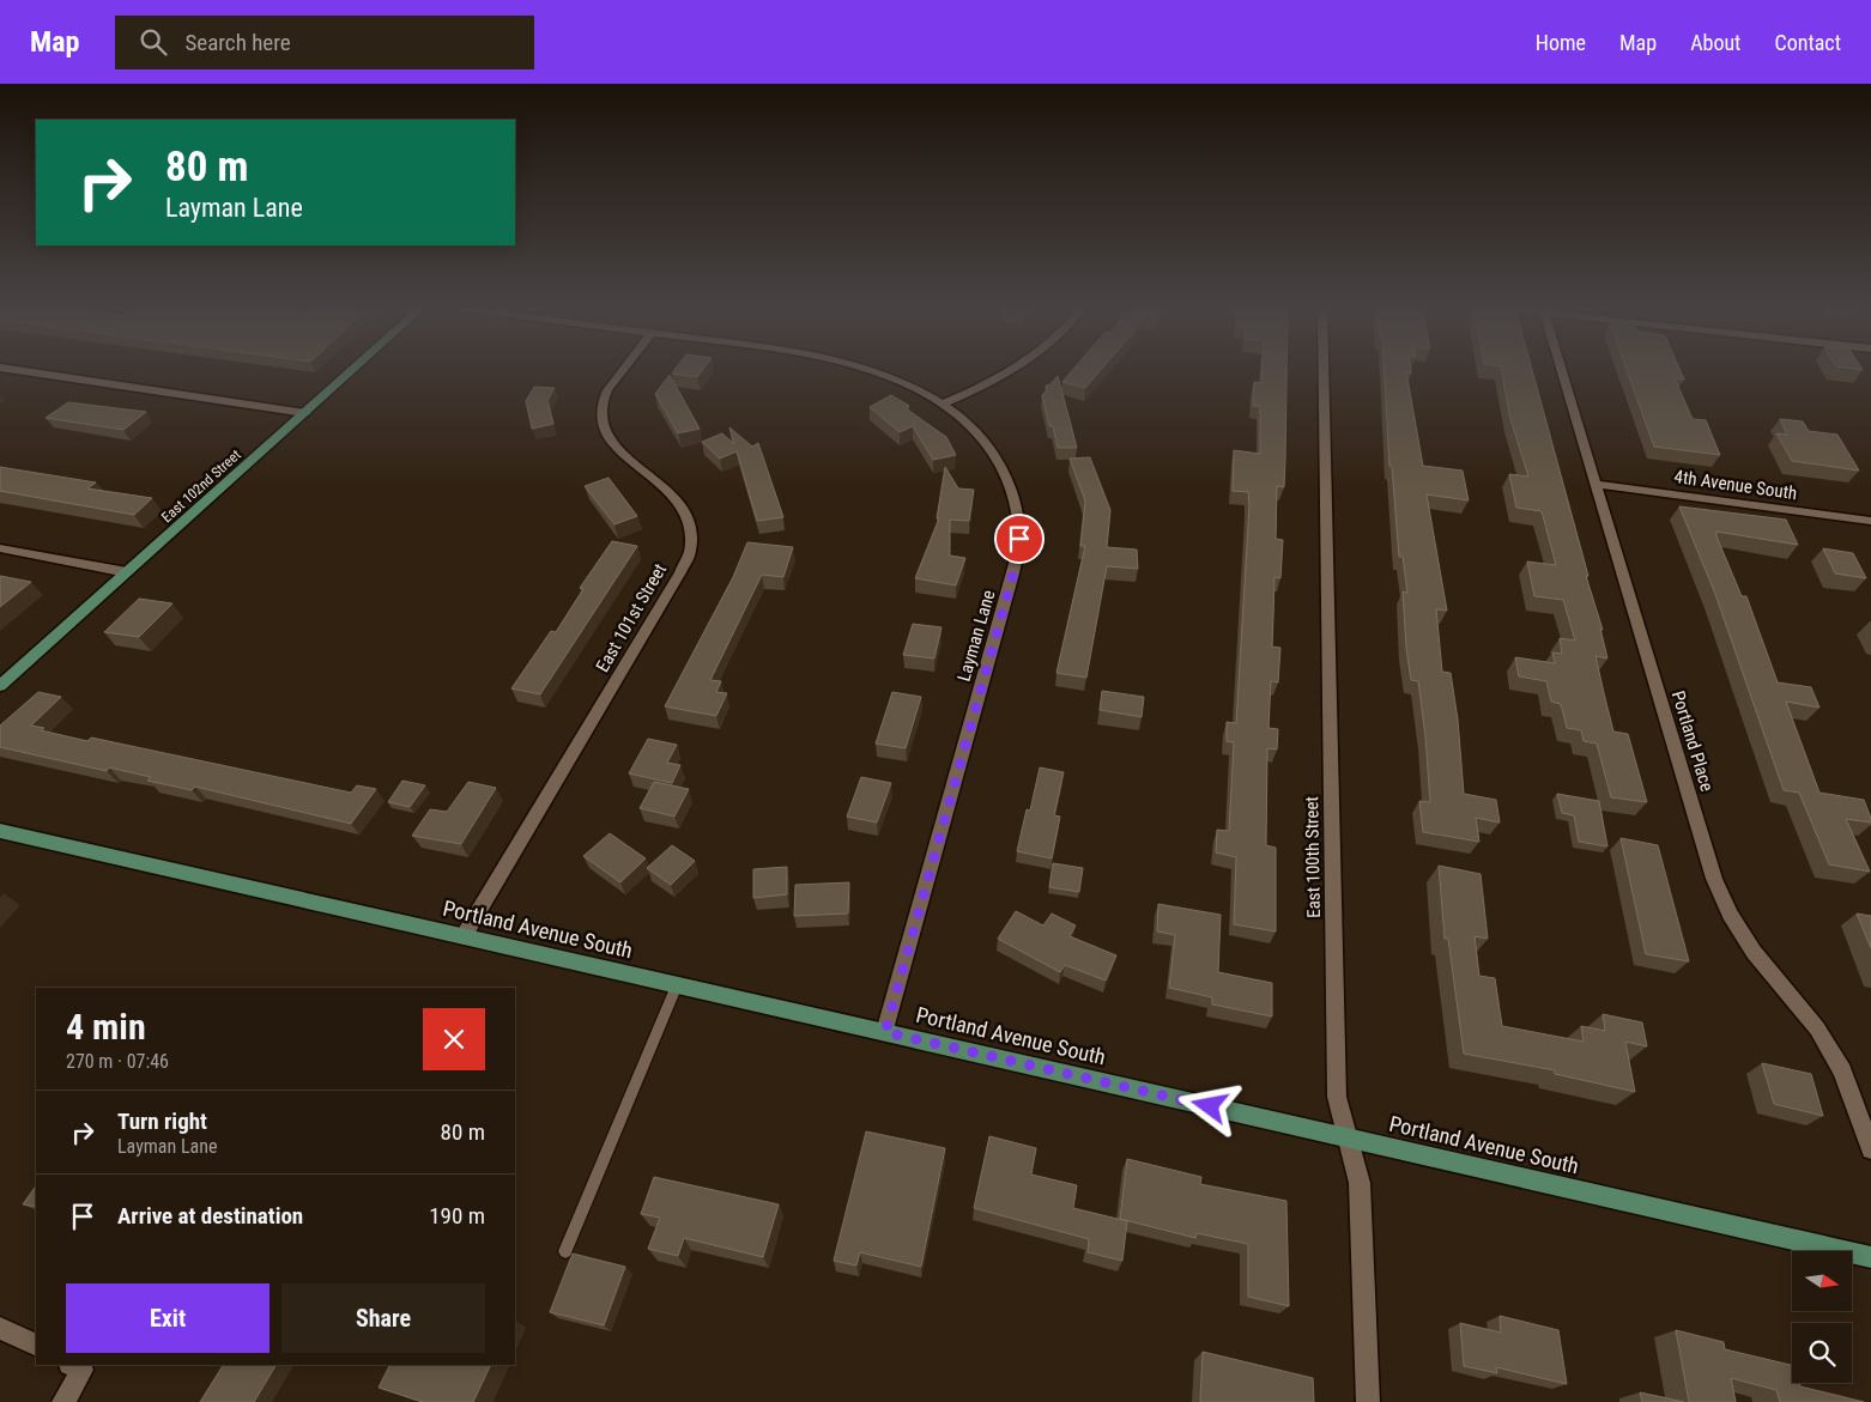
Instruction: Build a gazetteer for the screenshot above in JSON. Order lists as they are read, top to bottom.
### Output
{
  "streets": {
    "street": [
      "4th Avenue South",
      "East 102nd Street",
      "East 101st Street",
      "Layman Lane",
      "Portland Place",
      "East 100th Street",
      "Portland Avenue South"
    ]
  },
  "crossings": [
    ["4th Avenue South", "Portland Place"],
    ["East 101st Street", "Portland Avenue South"],
    ["Layman Lane", "Portland Avenue South"],
    ["East 100th Street", "Portland Avenue South"]
  ],
  "north": "right",
  "page": {
    "header": "Map",
    "search": "Search here",
    "nav": [
      "Home",
      "Map",
      "About",
      "Contact"
    ],
    "turn": ["80 m", "Layman Lane"],
    "heading": ["4 min", "270 m · 07:46"],
    "list": [
      {
        "name": "Turn right",
        "note": "Layman Lane",
        "value": "80 m"
      },
      {
        "name": "Arrive at destination",
        "value": "190 m"
      }
    ],
    "buttons": ["Exit", "Share"]
  }
}
